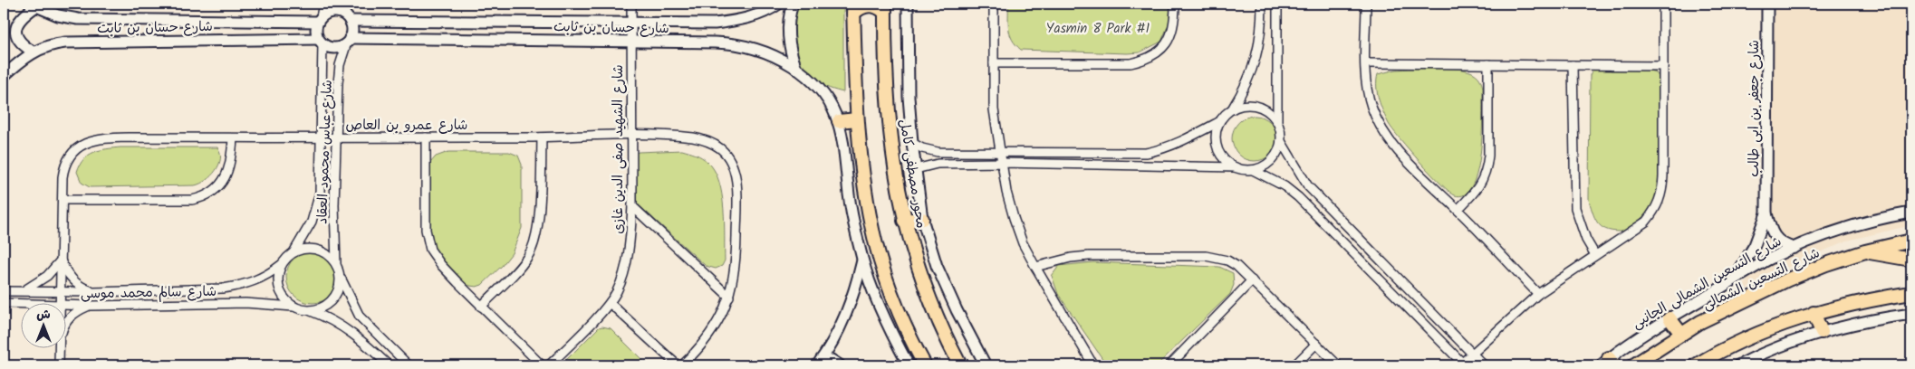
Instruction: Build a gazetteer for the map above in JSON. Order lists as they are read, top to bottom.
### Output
{
  "streets": {
    "main road": ["محور مصطفى كامل", "شارع التسعين الشمالى"],
    "street": [
      "شارع حسان بن ثابت",
      "شارع جعفر بن ابى طالب",
      "شارع عمرو بن العاص",
      "شارع الشهيد صفى الدين غازى",
      "شارع عباس محمود العقاد",
      "شارع التسعين الشمالى الجانبى",
      "شارع سالم محمد موسى"
    ]
  },
  "crossings": [
    ["شارع حسان بن ثابت", "شارع الشهيد صفى الدين غازى"],
    ["شارع حسان بن ثابت", "شارع عباس محمود العقاد"],
    ["شارع جعفر بن ابى طالب", "شارع التسعين الشمالى الجانبى"],
    ["شارع عمرو بن العاص", "شارع الشهيد صفى الدين غازى"],
    ["شارع عمرو بن العاص", "شارع عباس محمود العقاد"],
    ["شارع عمرو بن العاص", "شارع سالم محمد موسى"],
    ["شارع عباس محمود العقاد", "شارع سالم محمد موسى"]
  ],
  "parks": ["Yasmin 8 Park #1"],
  "north": "top"
}
